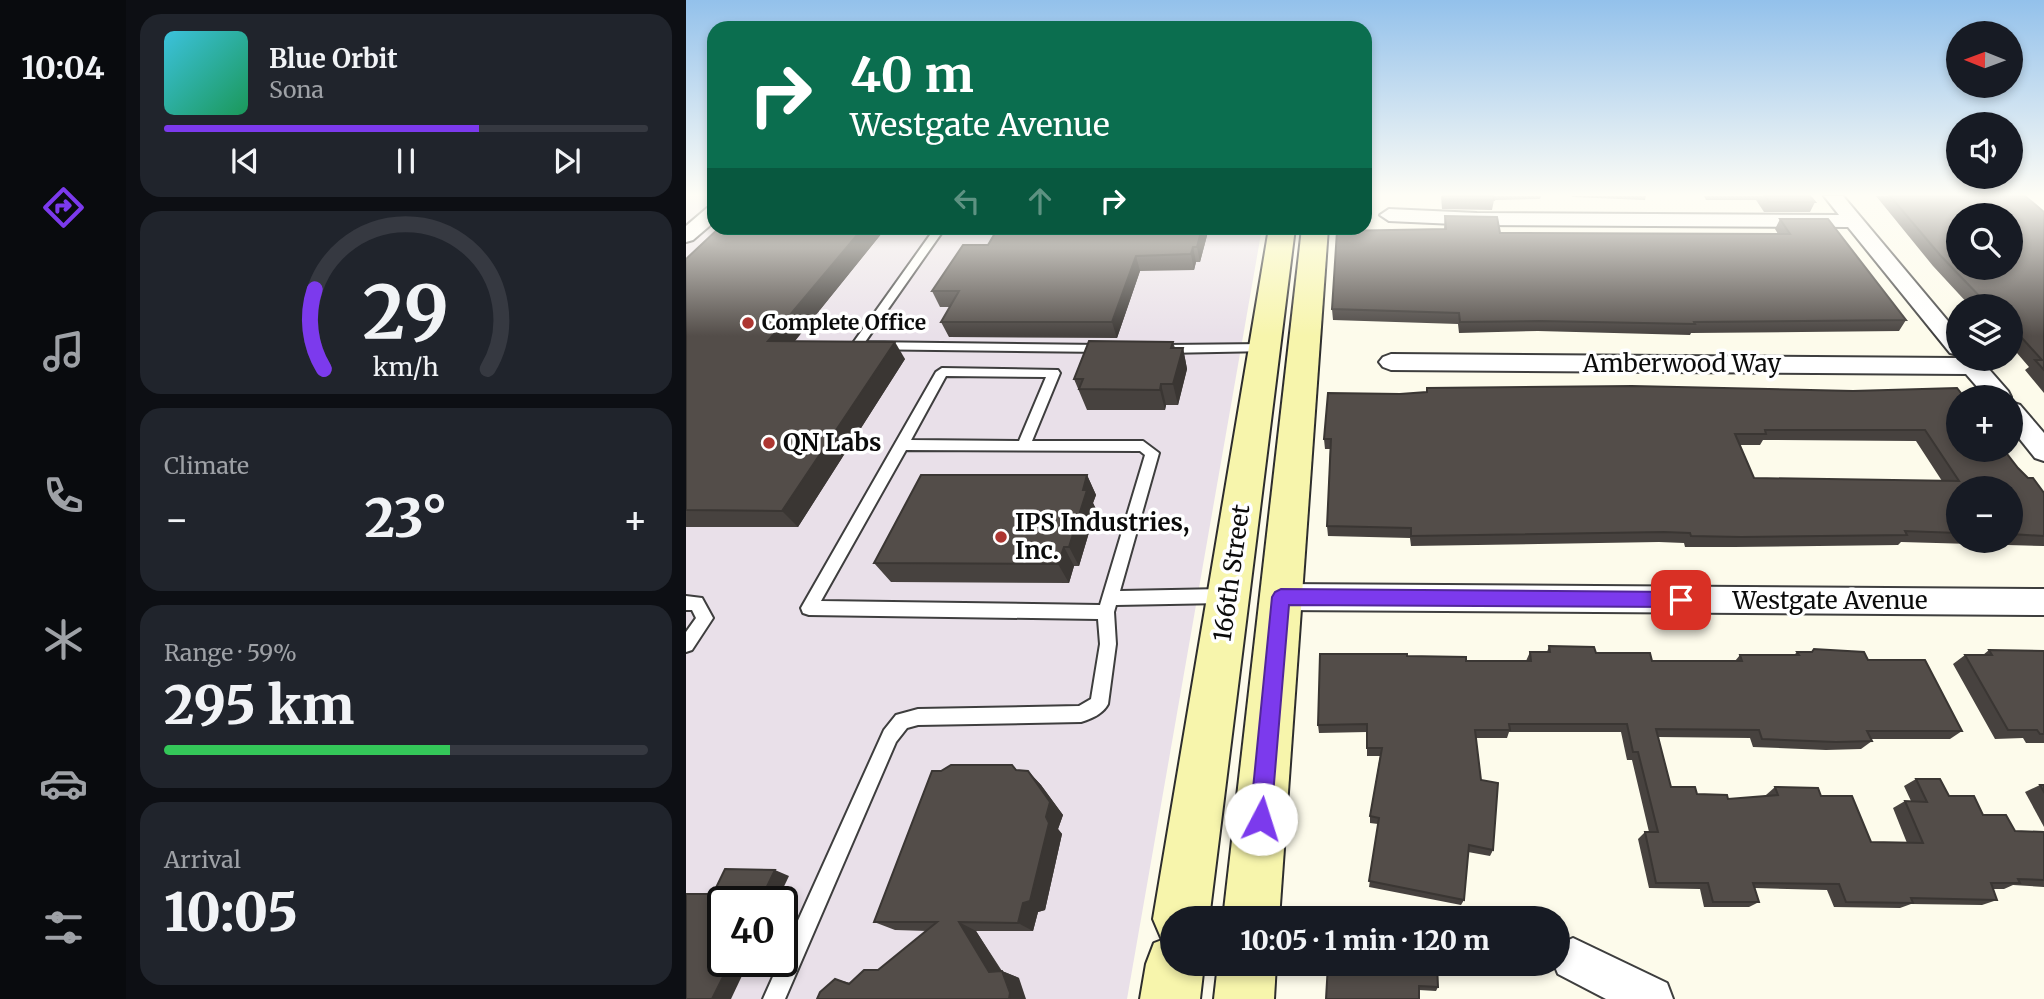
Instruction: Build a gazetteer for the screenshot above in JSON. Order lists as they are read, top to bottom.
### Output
{
  "streets": {
    "street": ["Amberwood Way", "166th Street", "Westgate Avenue"]
  },
  "crossings": [
    ["166th Street", "Westgate Avenue"]
  ],
  "places": ["Complete Office", "QN Labs", "IPS Industries, Inc."],
  "north": "left",
  "page": {
    "tabs": "10:04",
    "map_buttons": ["+", "−"],
    "turn": ["40 m", "Westgate Avenue"],
    "song": ["Blue Orbit", "Sona"],
    "tile": [
      "Climate",
      ["Range · 59%", "295 km"],
      ["Arrival", "10:05"]
    ],
    "heat": ["−", "23°", "+"],
    "limit": "40",
    "trip": "10:05 · 1 min · 120 m",
    "gauge": ["29", "km/h"]
  }
}
